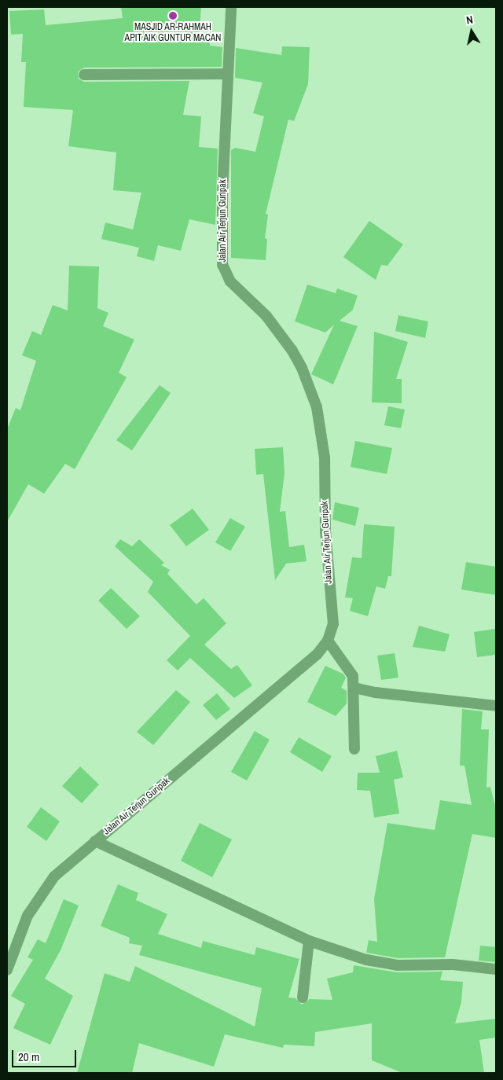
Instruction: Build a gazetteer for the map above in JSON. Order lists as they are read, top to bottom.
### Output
{
  "streets": {
    "street": ["Jalan Air Terjun Guripak"]
  },
  "places": ["MASJID AR-RAHMAH APIT AIK GUNTUR MACAN"],
  "scale_bar": "20 m",
  "north": "top"
}
